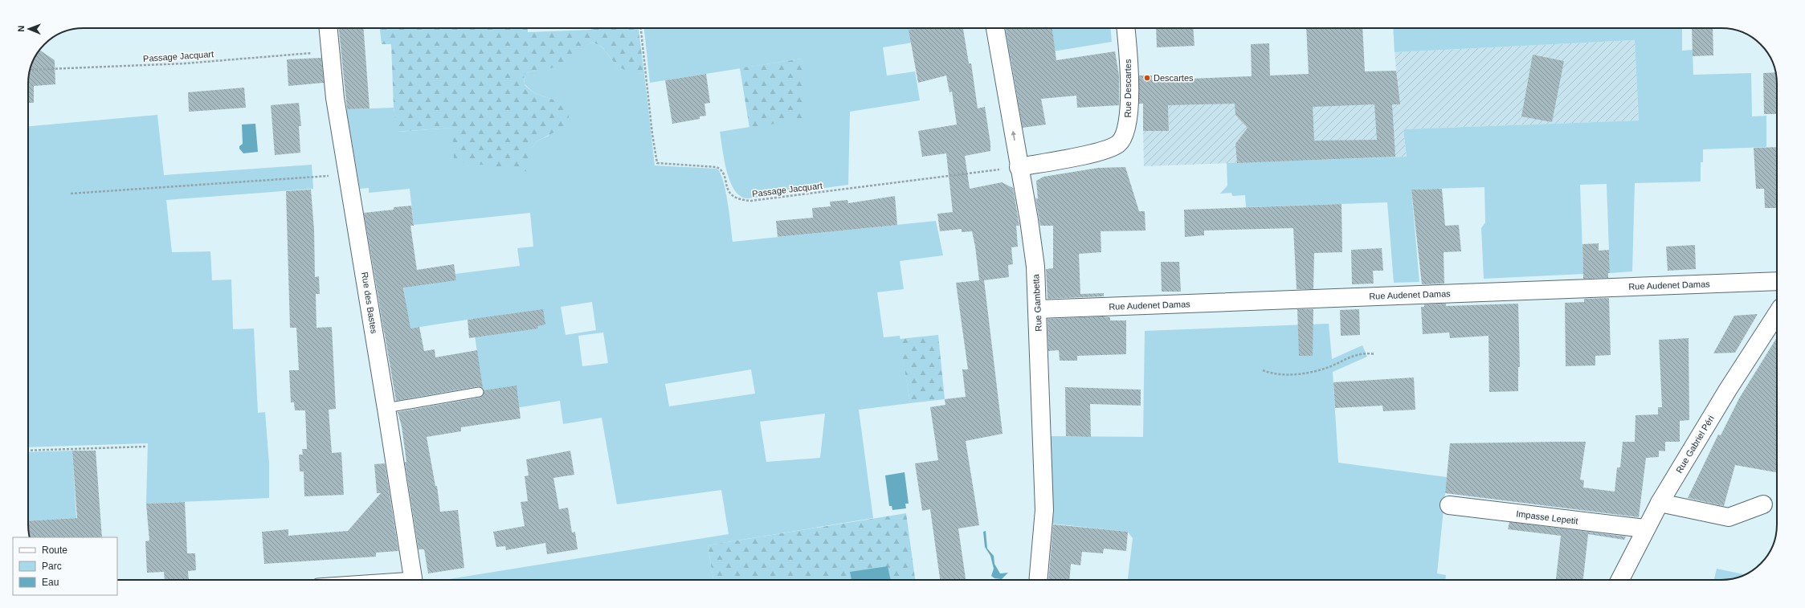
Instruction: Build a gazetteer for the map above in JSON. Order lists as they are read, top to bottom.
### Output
{
  "streets": {
    "street": [
      "Rue Descartes",
      "Rue Audenet Damas",
      "Rue des Bastes",
      "Rue Gambetta",
      "Rue Gabriel Péri",
      "Impasse Lepetit"
    ],
    "path": ["Passage Jacquart"]
  },
  "crossings": [
    ["Passage Jacquart", "Rue Descartes"],
    ["Passage Jacquart", "Rue des Bastes"],
    ["Passage Jacquart", "Rue Gambetta"],
    ["Rue Descartes", "Rue Gambetta"],
    ["Rue Audenet Damas", "Rue Gambetta"],
    ["Rue Gabriel Péri", "Impasse Lepetit"]
  ],
  "places": ["Descartes"],
  "legend": ["Route", "Parc", "Eau"],
  "north": "left"
}
